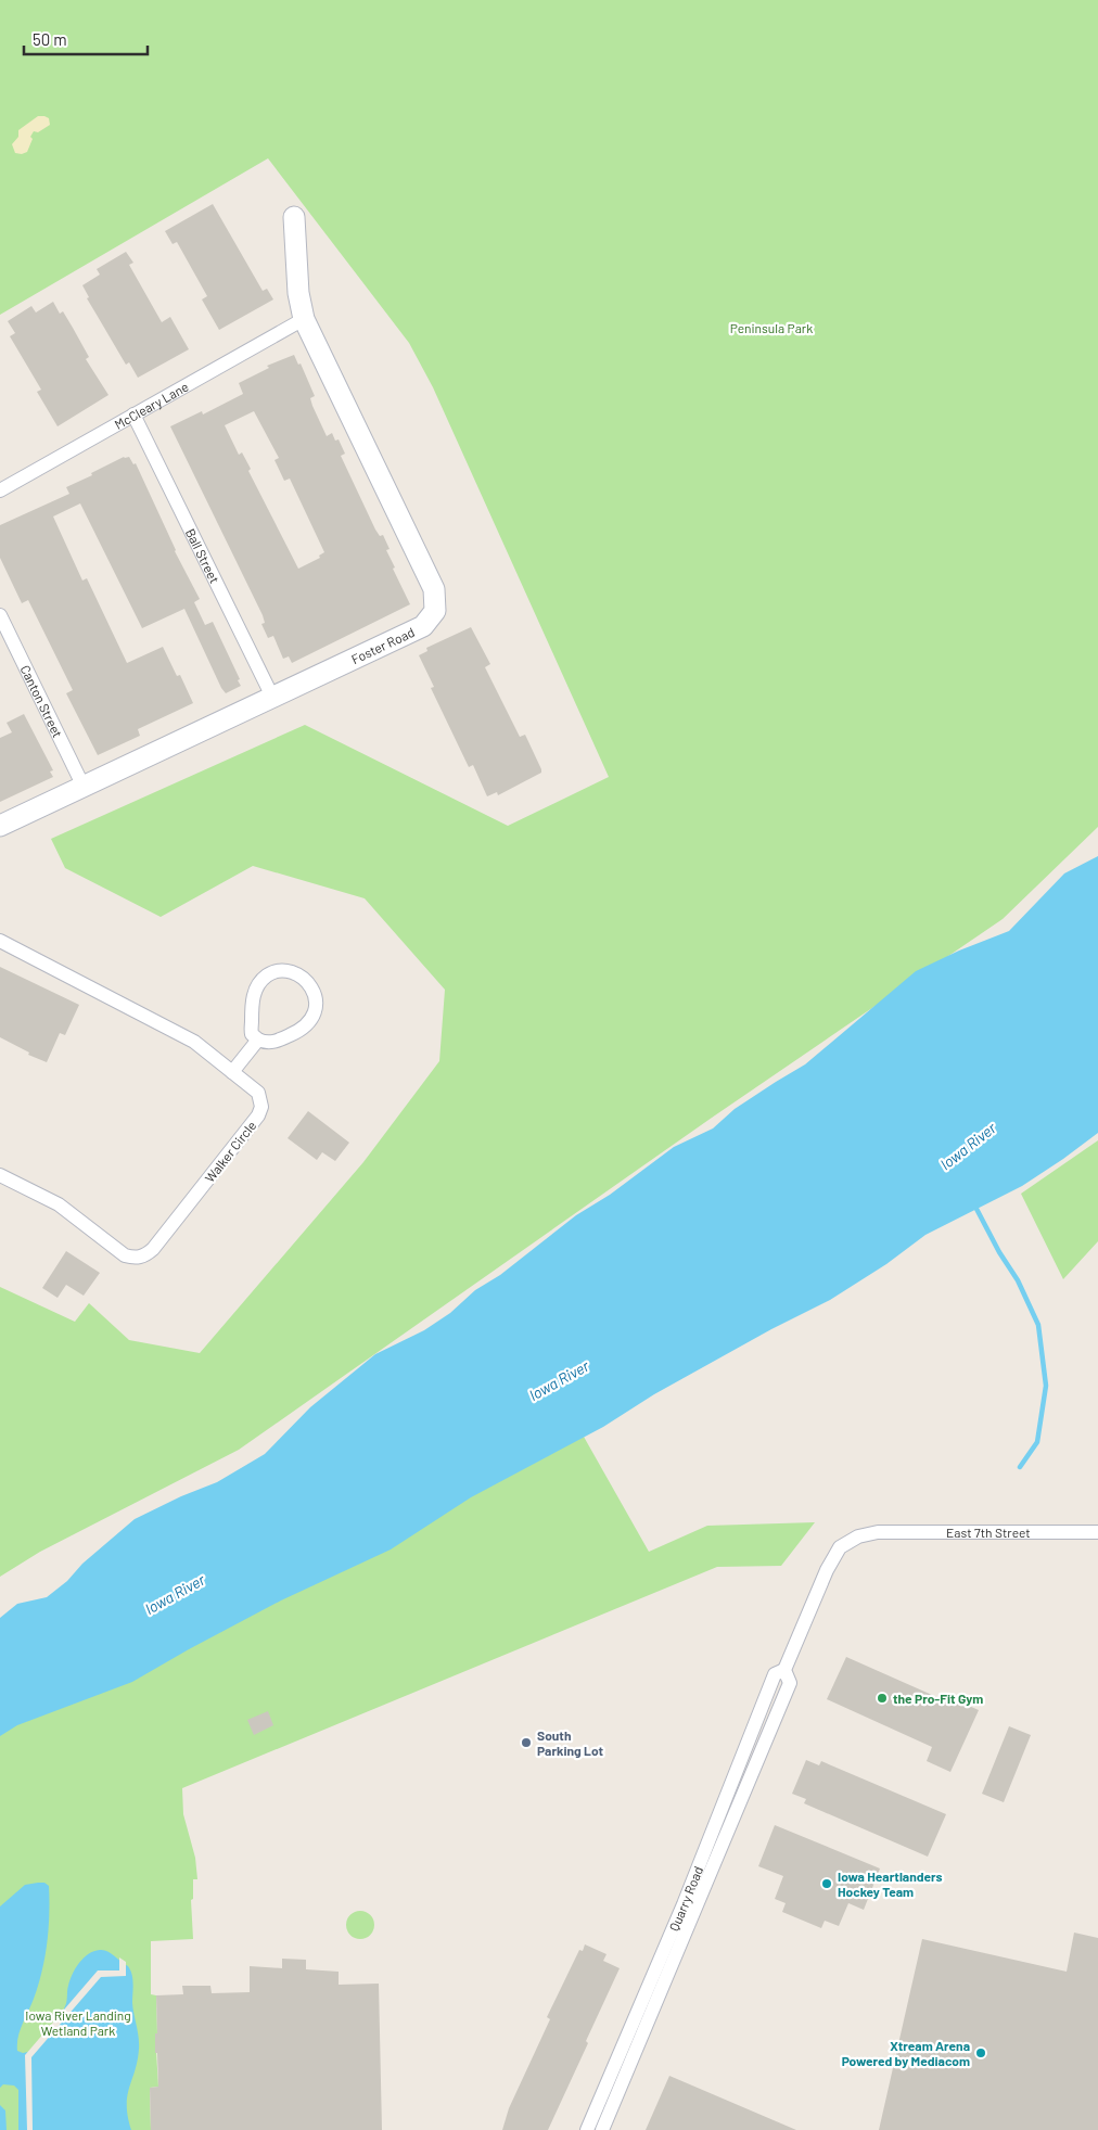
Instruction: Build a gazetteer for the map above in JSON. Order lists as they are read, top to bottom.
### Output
{
  "streets": {
    "street": [
      "McCleary Lane",
      "Ball Street",
      "Foster Road",
      "Canton Street",
      "Walker Circle",
      "East 7th Street",
      "Quarry Road"
    ]
  },
  "crossings": [
    ["McCleary Lane", "Ball Street"],
    ["McCleary Lane", "Foster Road"],
    ["Ball Street", "Foster Road"],
    ["Foster Road", "Canton Street"],
    ["East 7th Street", "Quarry Road"]
  ],
  "water": ["Iowa River"],
  "parks": ["Peninsula Park", "Iowa River Landing Wetland Park"],
  "places": [
    "the Pro-Fit Gym",
    "South Parking Lot",
    "Iowa Heartlanders Hockey Team",
    "Xtream Arena Powered by Mediacom"
  ],
  "scale_bar": "50 m"
}
